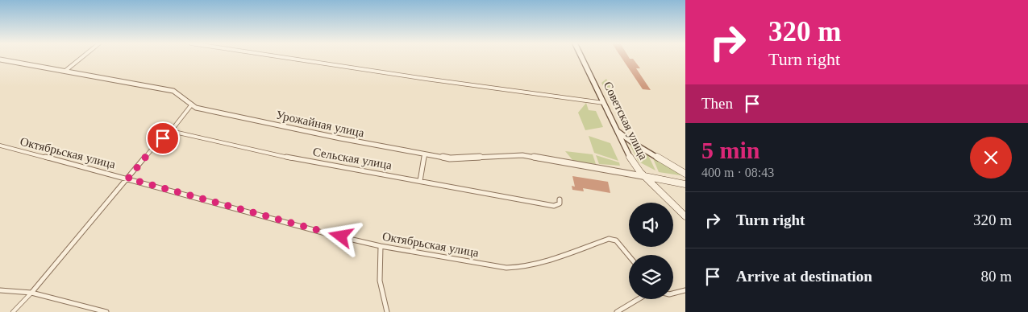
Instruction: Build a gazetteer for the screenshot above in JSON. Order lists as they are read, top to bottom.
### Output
{
  "streets": {
    "main road": ["Советская улица"],
    "street": ["Урожайная улица", "Октябрьская улица", "Сельская улица"]
  },
  "crossings": [
    ["Советская улица", "Урожайная улица"]
  ],
  "page": {
    "turn": ["320 m", "Turn right"],
    "then": "Then",
    "heading": ["5 min", "400 m · 08:43"],
    "list": [
      {
        "name": "Turn right",
        "value": "320 m"
      },
      {
        "name": "Arrive at destination",
        "value": "80 m"
      }
    ]
  }
}
